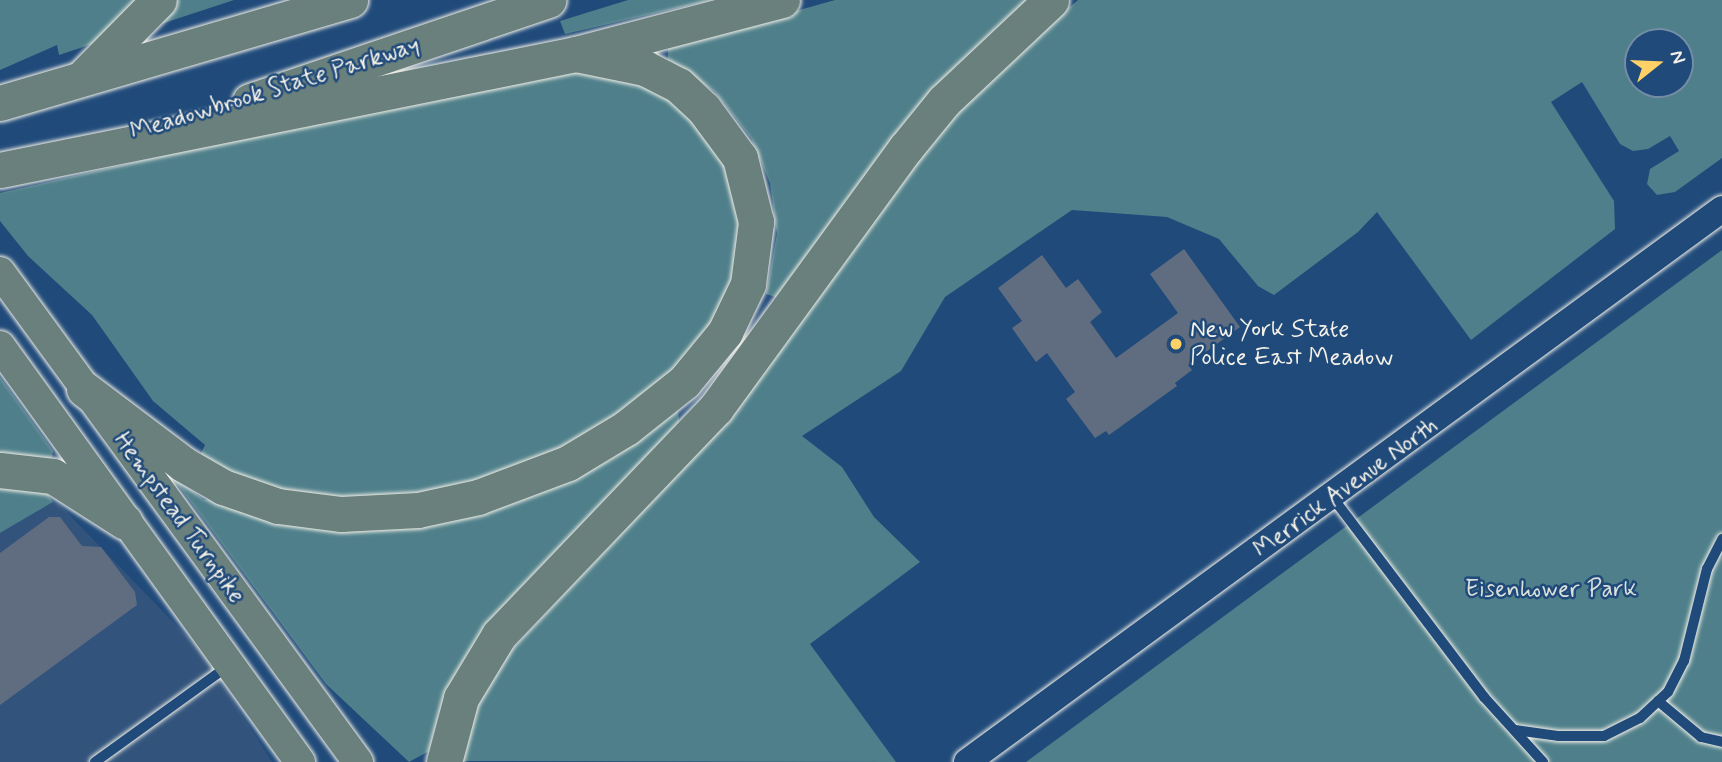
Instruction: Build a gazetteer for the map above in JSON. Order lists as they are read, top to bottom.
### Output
{
  "streets": {
    "highway": ["Meadowbrook State Parkway"],
    "main road": ["Merrick Avenue North", "Hempstead Turnpike"]
  },
  "parks": ["Eisenhower Park"],
  "places": ["New York State Police East Meadow"],
  "north": "right"
}
